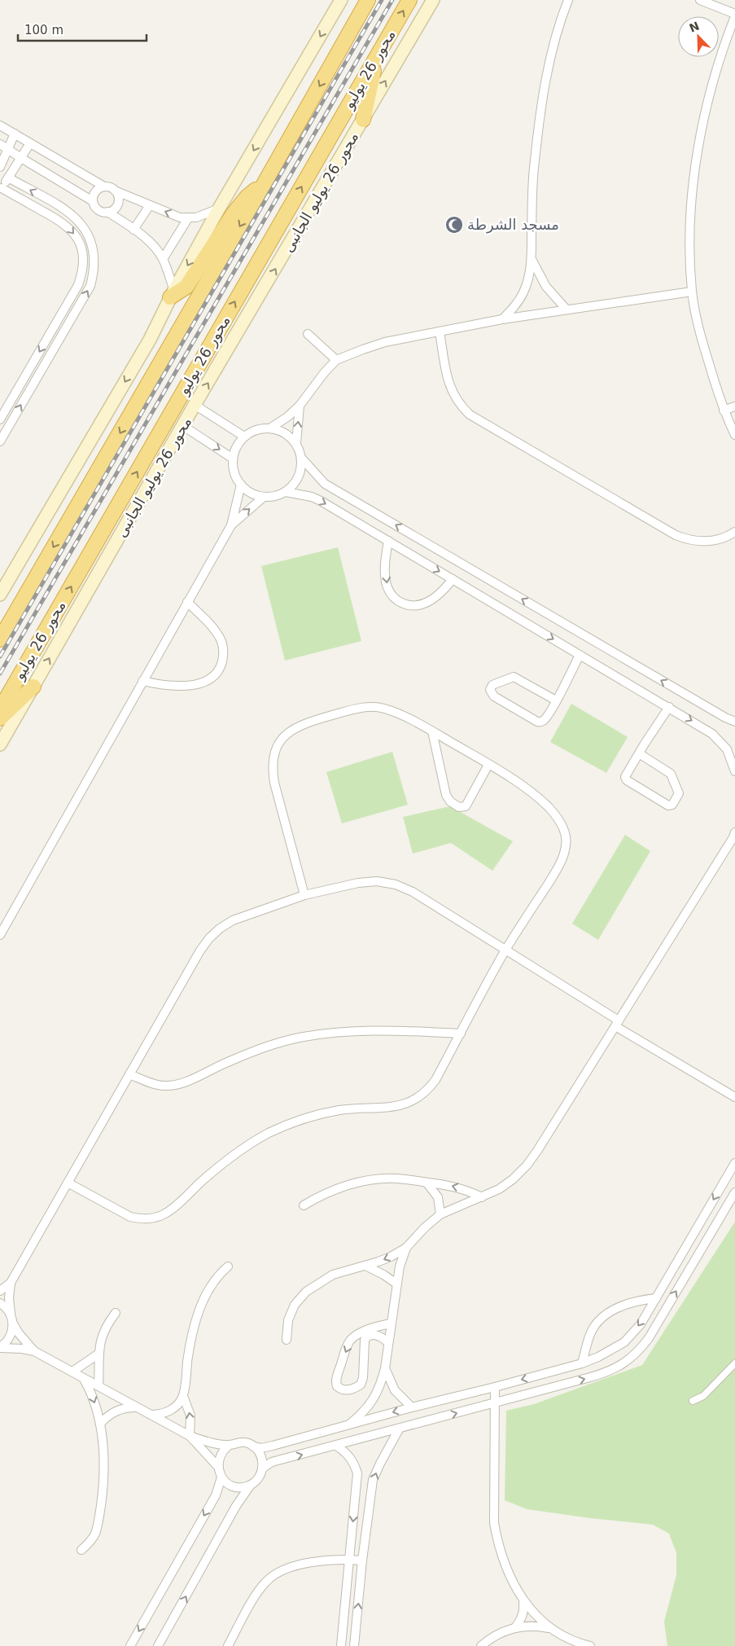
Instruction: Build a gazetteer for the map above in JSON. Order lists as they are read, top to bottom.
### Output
{
  "streets": {
    "highway": ["محور 26 يوليو"],
    "main road": ["محور 26 يوليو الجانبى"]
  },
  "places": {
    "mosque": ["مسجد الشرطة"]
  },
  "scale_bar": "100 m",
  "north": "top left"
}
